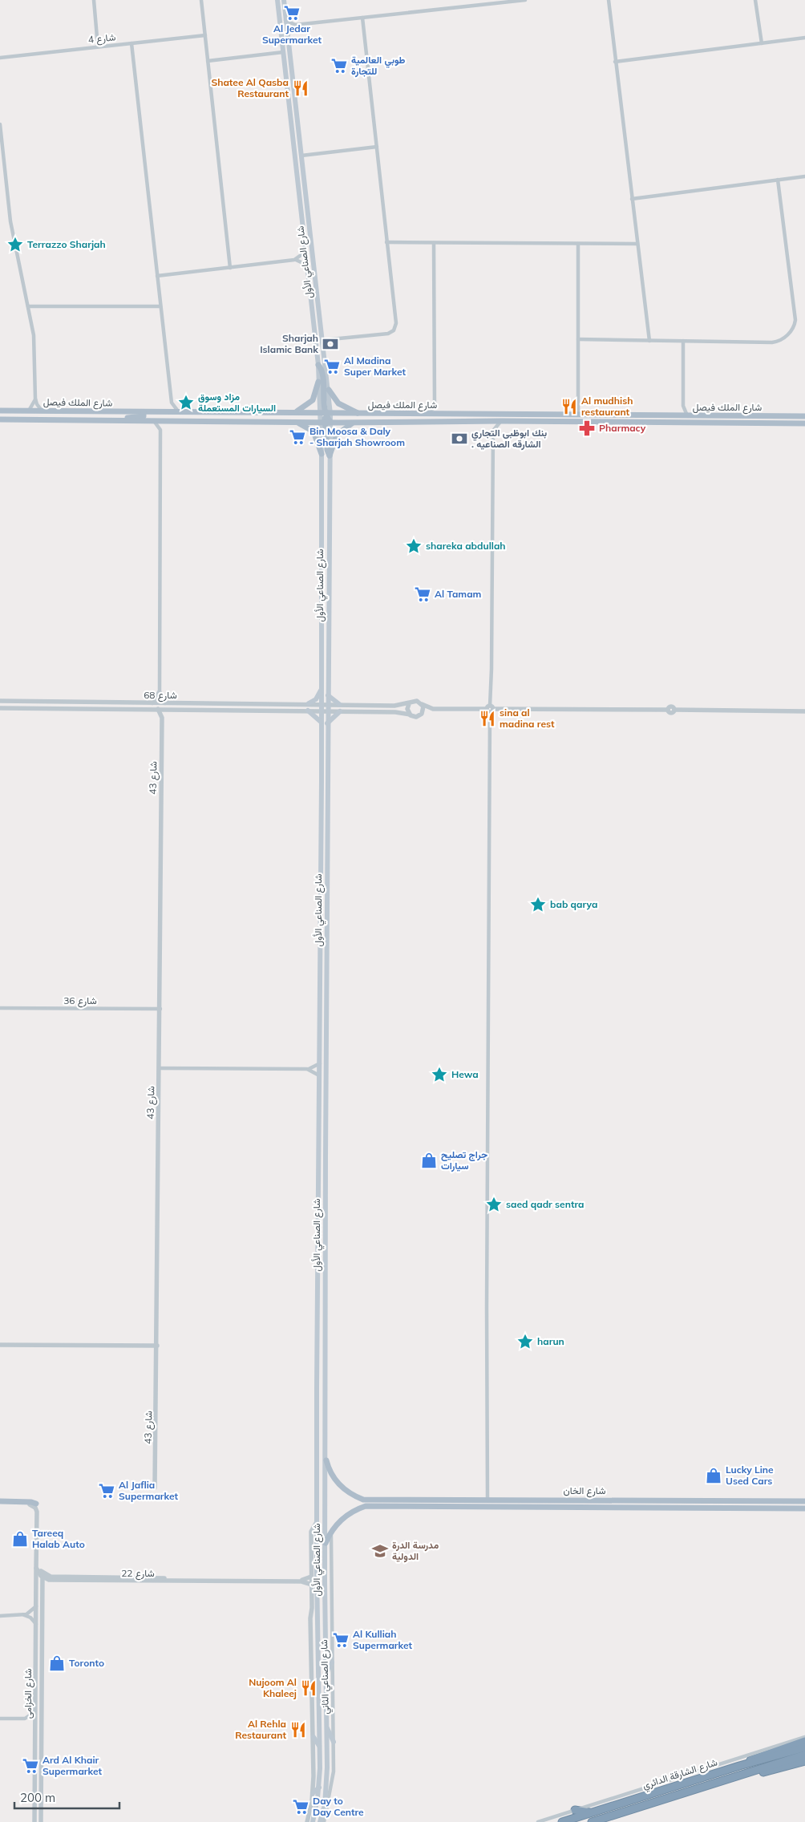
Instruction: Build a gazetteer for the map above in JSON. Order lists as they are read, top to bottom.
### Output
{
  "streets": {
    "highway": ["شارع الشارقة الدائري"],
    "main road": ["شارع الصناعي الأول", "شارع الملك فيصل", "شارع الخان"],
    "street": [
      "شارع 4",
      "شارع 68",
      "شارع 43",
      "شارع 36",
      "شارع 22",
      "شارع الصناعي الثاني",
      "شارع الخزامى"
    ]
  },
  "crossings": [
    ["شارع الصناعي الأول", "شارع الملك فيصل"],
    ["شارع الصناعي الأول", "شارع 68"],
    ["شارع الصناعي الأول", "شارع الخان"],
    ["شارع 68", "شارع 43"],
    ["شارع 43", "شارع 36"],
    ["شارع الخان", "شارع الصناعي الثاني"],
    ["شارع 22", "شارع الخزامى"]
  ],
  "places": {
    "supermarket": [
      "Al Jedar Supermarket",
      "طوبي العالمية للتجارة",
      "Al Madina Super Market",
      "Bin Moosa & Daly - Sharjah Showroom",
      "Al Tamam",
      "Al Jaflia Supermarket",
      "Al Kulliah Supermarket",
      "Ard Al Khair Supermarket",
      "Day to Day Centre"
    ],
    "restaurant": [
      "Shatee Al Qasba Restaurant",
      "Al mudhish restaurant",
      "sina al madina rest",
      "Nujoom Al Khaleej",
      "Al Rehla Restaurant"
    ],
    "place": [
      "Terrazzo Sharjah",
      "مزاد وسوق السيارات المستعملة",
      "shareka abdullah",
      "bab qarya",
      "Hewa",
      "saed qadr sentra",
      "harun"
    ],
    "bank": ["Sharjah Islamic Bank", "بنك ابوظبي التجاري . الشارقه الصناعيه"],
    "pharmacy": ["Pharmacy"],
    "shop": [
      "جراج تصليح سيارات",
      "Lucky Line Used Cars",
      "Tareeq Halab Auto",
      "Toronto"
    ],
    "school or university": ["مدرسة الدرة الدولية"]
  },
  "scale_bar": "200 m"
}
